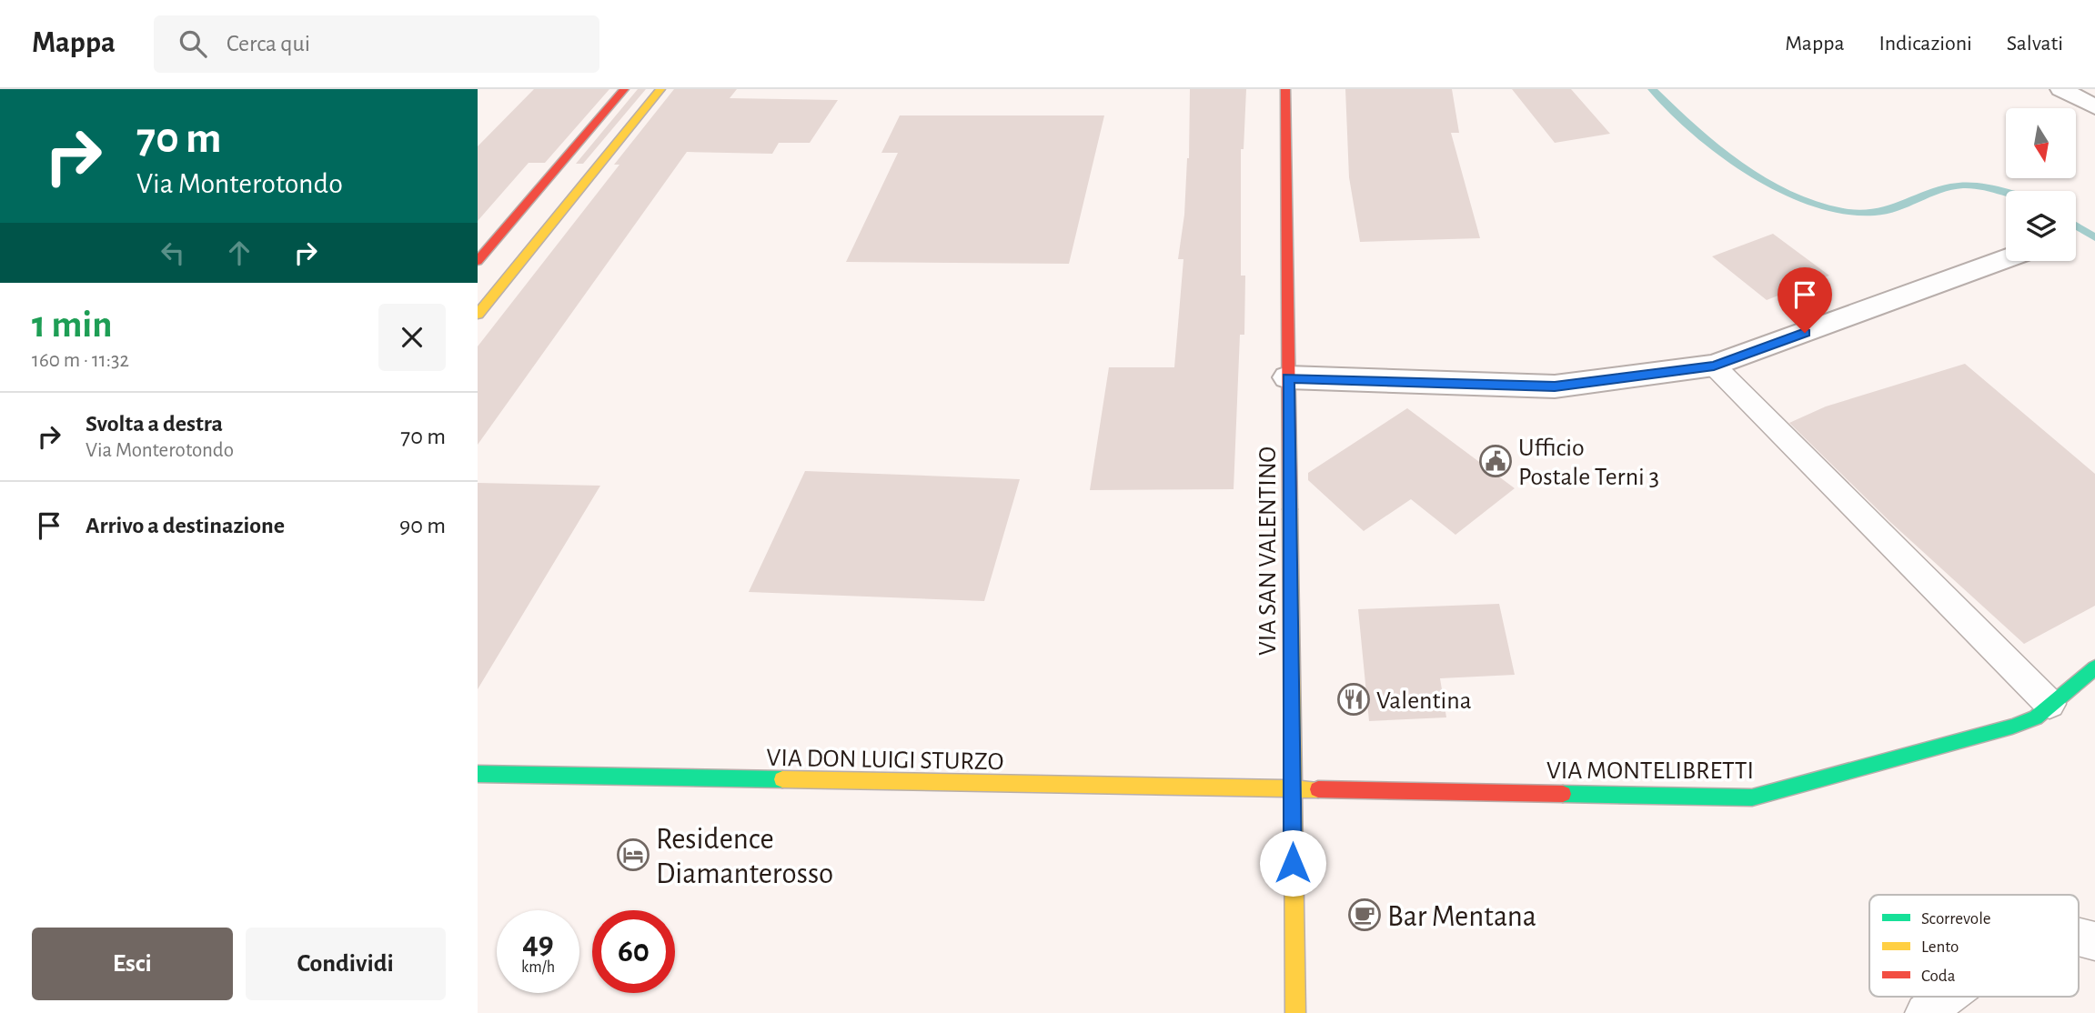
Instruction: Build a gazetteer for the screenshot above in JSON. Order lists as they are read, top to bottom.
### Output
{
  "streets": {
    "street": ["VIA SAN VALENTINO", "VIA DON LUIGI STURZO", "VIA MONTELIBRETTI"]
  },
  "crossings": [
    ["VIA SAN VALENTINO", "VIA DON LUIGI STURZO"],
    ["VIA SAN VALENTINO", "VIA MONTELIBRETTI"],
    ["VIA DON LUIGI STURZO", "VIA MONTELIBRETTI"]
  ],
  "places": {
    "public building": ["Ufficio Postale Terni 3"],
    "restaurant": ["Valentina"],
    "hotel": ["Residence Diamanterosso"],
    "cafe": ["Bar Mentana"]
  },
  "legend": ["Scorrevole", "Lento", "Coda"],
  "north": "bottom",
  "page": {
    "header": "Mappa",
    "search": "Cerca qui",
    "nav": ["Mappa", "Indicazioni", "Salvati"],
    "turn": ["70 m", "Via Monterotondo"],
    "heading": ["1 min", "160 m · 11:32"],
    "list": [
      {
        "name": "Svolta a destra",
        "note": "Via Monterotondo",
        "value": "70 m"
      },
      {
        "name": "Arrivo a destinazione",
        "value": "90 m"
      }
    ],
    "speed": "49 km/h",
    "limit": "60",
    "buttons": ["Esci", "Condividi"]
  }
}
